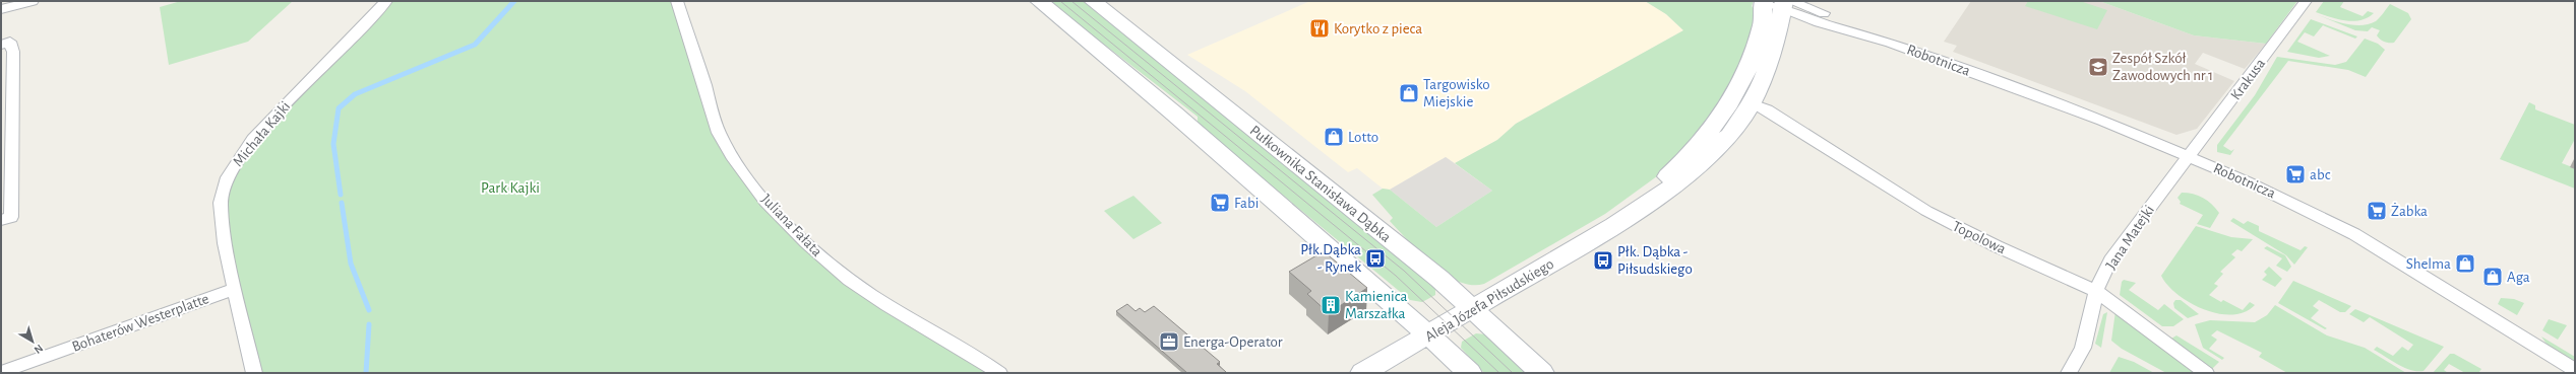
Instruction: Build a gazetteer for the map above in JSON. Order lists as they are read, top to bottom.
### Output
{
  "streets": {
    "street": [
      "Robotnicza",
      "Krakusa",
      "Michała Kajki",
      "Pułkownika Stanisława Dąbka",
      "Juliana Fałata",
      "Topolowa",
      "Jana Matejki",
      "Aleja Józefa Piłsudskiego",
      "Bohaterów Westerplatte"
    ]
  },
  "crossings": [
    ["Robotnicza", "Krakusa"],
    ["Robotnicza", "Jana Matejki"],
    ["Robotnicza", "Aleja Józefa Piłsudskiego"],
    ["Krakusa", "Jana Matejki"],
    ["Michała Kajki", "Bohaterów Westerplatte"],
    ["Pułkownika Stanisława Dąbka", "Aleja Józefa Piłsudskiego"],
    ["Topolowa", "Jana Matejki"],
    ["Topolowa", "Aleja Józefa Piłsudskiego"]
  ],
  "parks": ["Park Kajki"],
  "places": {
    "restaurant": ["Korytko z pieca"],
    "school or university": ["Zespół Szkół Zawodowych nr 1"],
    "shop": [
      "Targowisko Miejskie",
      "Lotto",
      "Shelma",
      "Aga"
    ],
    "supermarket": ["abc", "Fabi", "Żabka"],
    "bus stop": ["Płk.Dąbka - Rynek", "Płk. Dąbka - Piłsudskiego"],
    "building": ["Kamienica Marszałka"],
    "office": ["Energa-Operator"]
  },
  "north": "bottom right"
}
